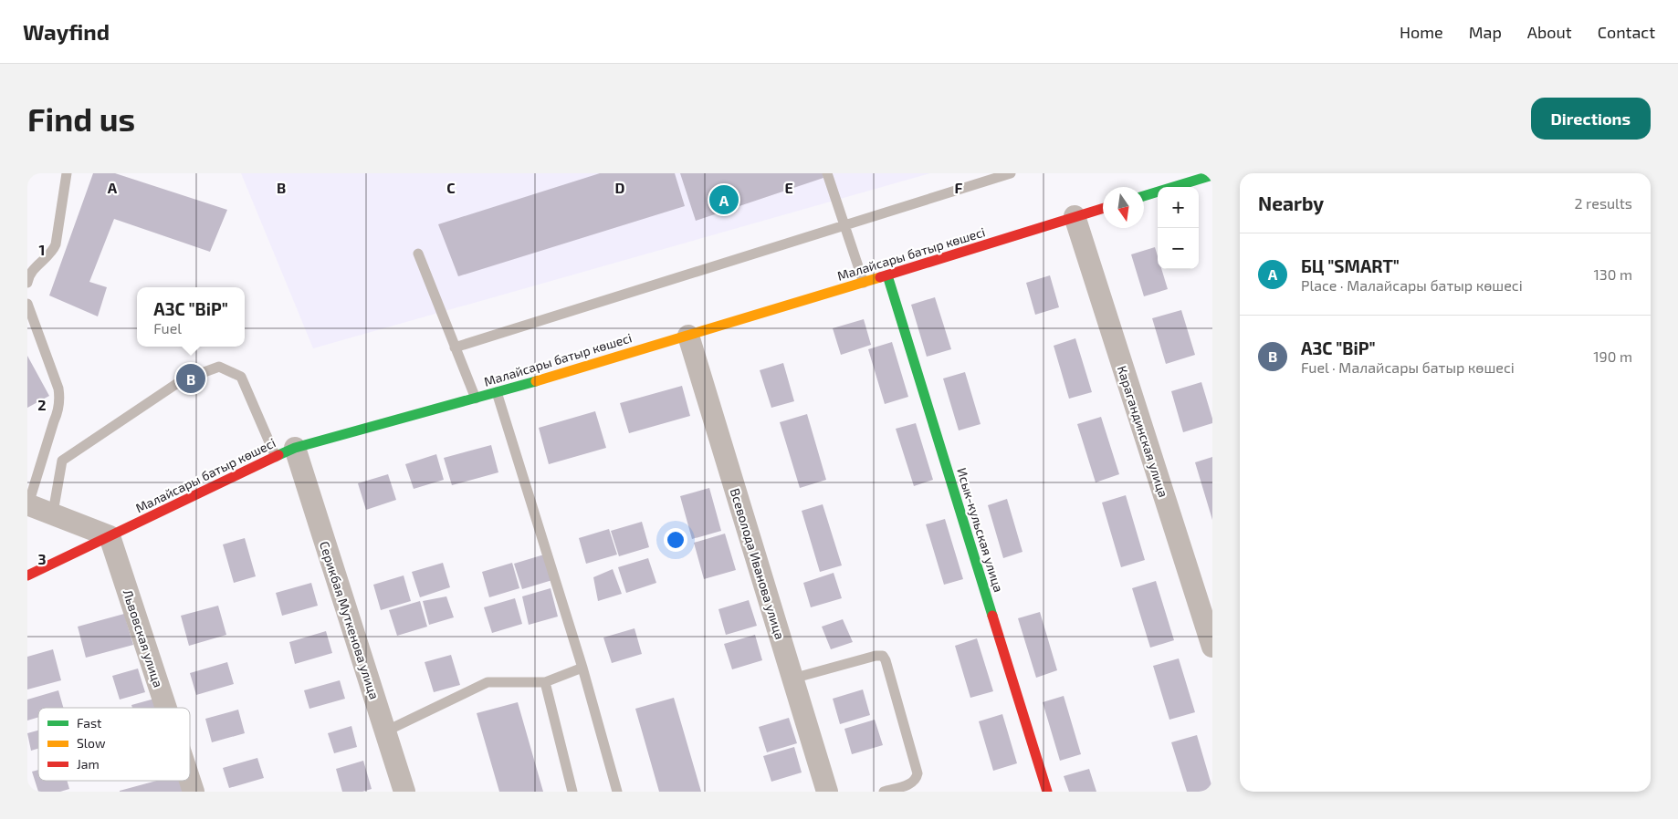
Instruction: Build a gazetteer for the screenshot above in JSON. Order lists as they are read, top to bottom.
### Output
{
  "streets": {
    "main road": ["Малайсары батыр көшесі", "Исык-кульская улица"],
    "street": [
      "Карагандинская улица",
      "Всеволода Иванова улица",
      "Серикбая Муткенова улица",
      "Львовская улица"
    ]
  },
  "crossings": [
    ["Малайсары батыр көшесі", "Карагандинская улица"],
    ["Малайсары батыр көшесі", "Исык-кульская улица"],
    ["Малайсары батыр көшесі", "Всеволода Иванова улица"],
    ["Малайсары батыр көшесі", "Серикбая Муткенова улица"],
    ["Малайсары батыр көшесі", "Львовская улица"]
  ],
  "legend": ["Fast", "Slow", "Jam"],
  "north": "bottom",
  "page": {
    "header": "Wayfind",
    "nav": [
      "Home",
      "Map",
      "About",
      "Contact"
    ],
    "buttons": "Directions",
    "title": "Find us",
    "heading": ["Nearby", "2 results"],
    "pins": ["A", "B"],
    "map_buttons": ["+", "−"],
    "list": [
      {
        "mark": "A",
        "name": "БЦ \"SMART\"",
        "note": "Place · Малайсары батыр көшесі",
        "value": "130 m"
      },
      {
        "mark": "B",
        "name": "АЗС \"BiP\"",
        "note": "Fuel · Малайсары батыр көшесі",
        "value": "190 m"
      }
    ],
    "popup": ["АЗС \"BiP\"", "Fuel"]
  },
  "grid": {
    "columns": [
      "A",
      "B",
      "C",
      "D",
      "E",
      "F"
    ],
    "rows": ["1", "2", "3"]
  }
}
